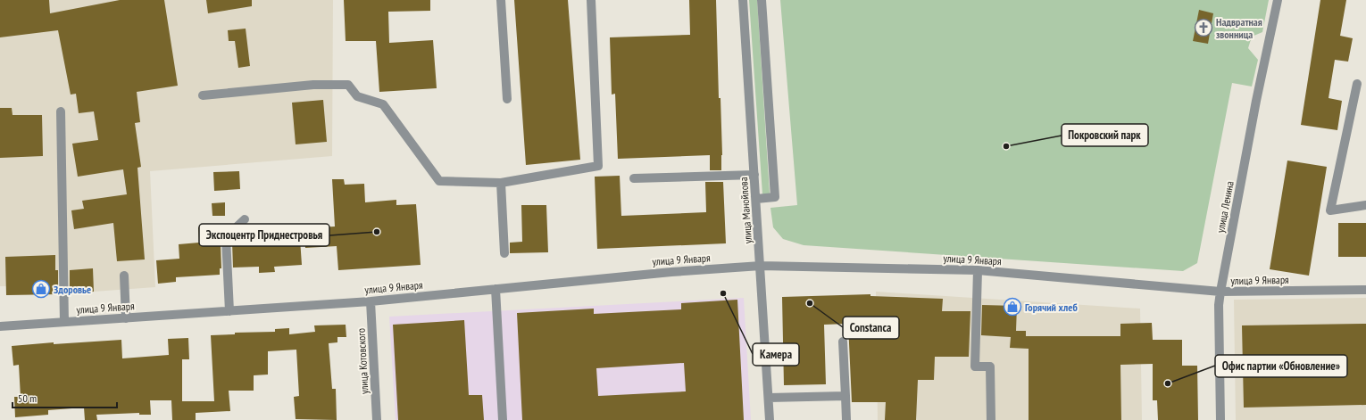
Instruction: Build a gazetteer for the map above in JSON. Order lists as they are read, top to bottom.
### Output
{
  "streets": {
    "street": [
      "улица Ленина",
      "улица Манойлова",
      "улица 9 Января",
      "улица Котовского"
    ]
  },
  "crossings": [
    ["улица Ленина", "улица 9 Января"],
    ["улица Манойлова", "улица 9 Января"],
    ["улица 9 Января", "улица Котовского"]
  ],
  "places": {
    "church": ["Надвратная звонница"],
    "other": [
      "Покровский парк",
      "Экспоцентр Приднестровья",
      "Камера",
      "Constanca",
      "Офис партии «Обновление»"
    ],
    "shop": ["Здоровье", "Горячий хлеб"]
  },
  "scale_bar": "50 m"
}
